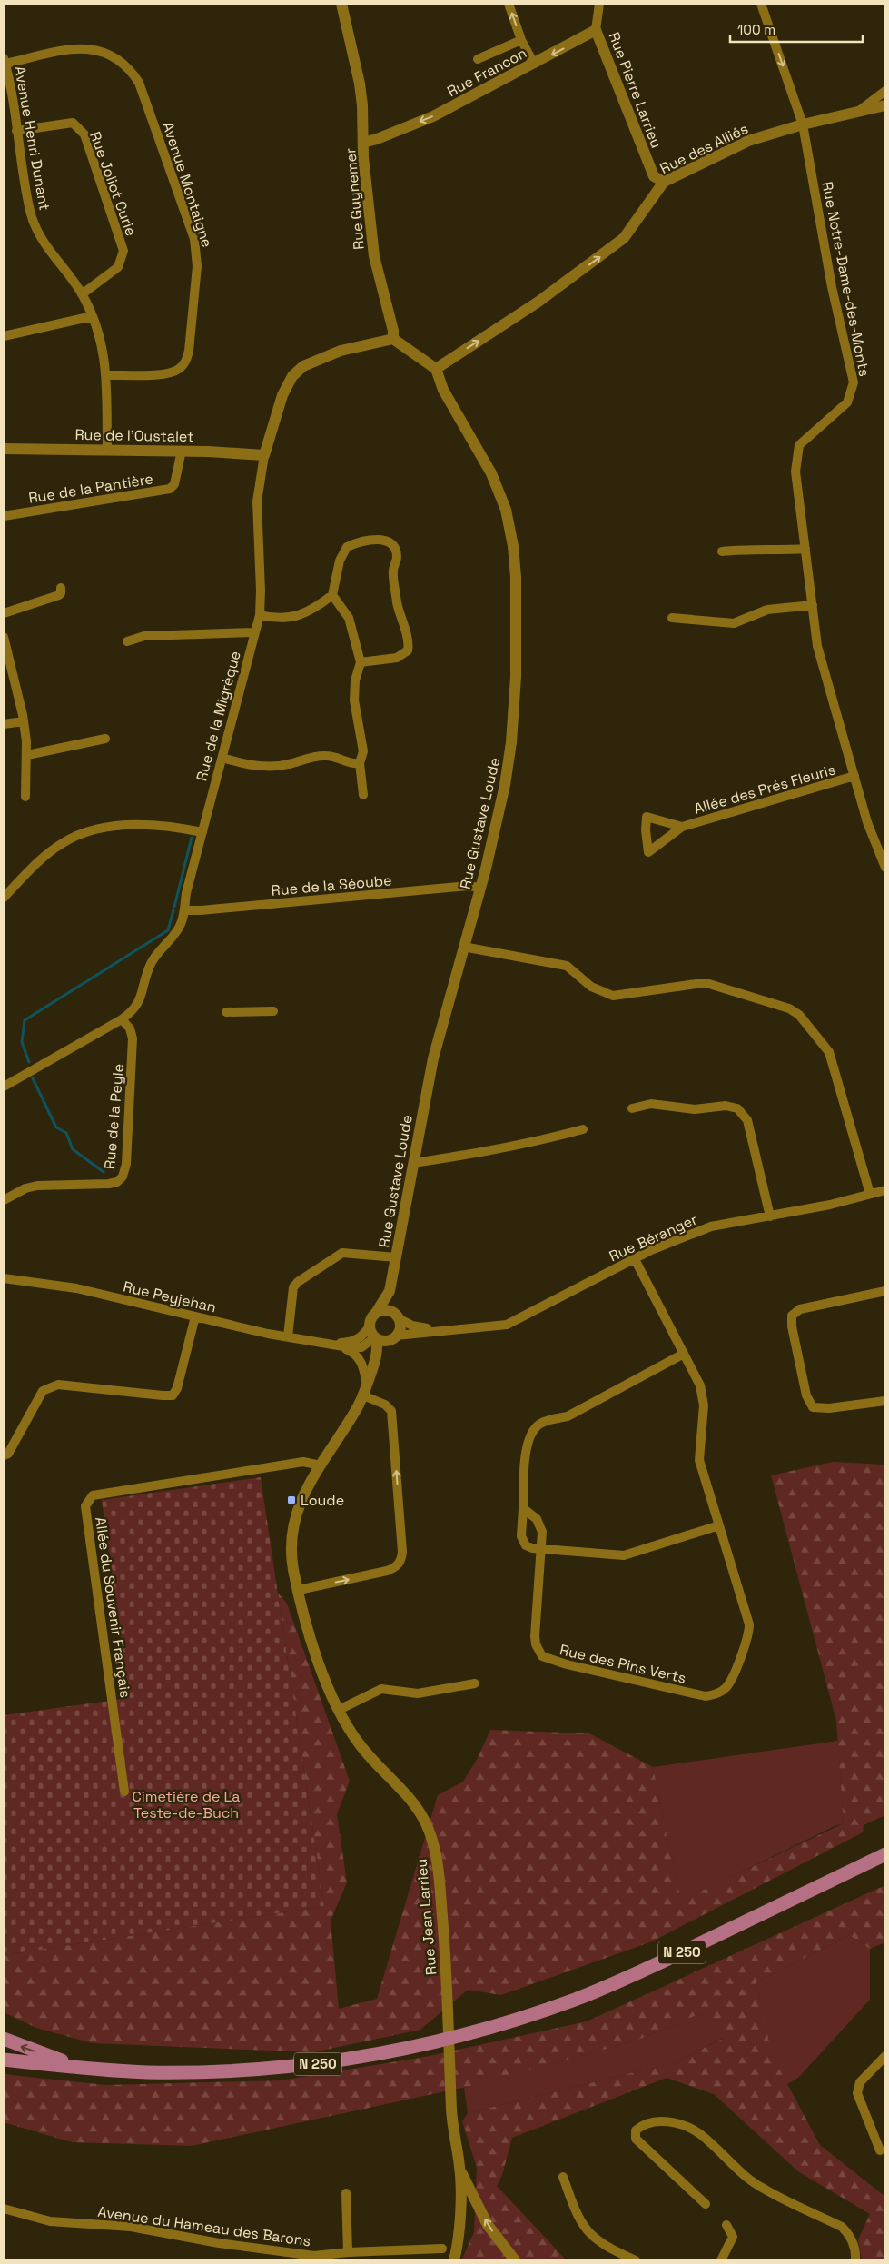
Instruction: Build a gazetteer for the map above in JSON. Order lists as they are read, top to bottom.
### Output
{
  "streets": {
    "main road": ["N 250"],
    "street": [
      "Rue Francon",
      "Rue Pierre Larrieu",
      "Avenue Henri Dunant",
      "Rue des Alliés",
      "Rue Joliot Curie",
      "Avenue Montaigne",
      "Rue Guynemer",
      "Rue Notre-Dame-des-Monts",
      "Rue de l'Oustalet",
      "Rue de la Pantière",
      "Rue de la Migrèque",
      "Allée des Prés Fleuris",
      "Rue Gustave Loude",
      "Rue de la Séoube",
      "Rue de la Peyle",
      "Rue Béranger",
      "Rue Peyjehan",
      "Allée du Souvenir Français",
      "Rue des Pins Verts",
      "Rue Jean Larrieu",
      "Avenue du Hameau des Barons"
    ]
  },
  "crossings": [
    ["Rue Francon", "Rue Pierre Larrieu"],
    ["Rue Francon", "Rue Guynemer"],
    ["Rue Pierre Larrieu", "Rue des Alliés"],
    ["Avenue Henri Dunant", "Rue Joliot Curie"],
    ["Avenue Henri Dunant", "Avenue Montaigne"],
    ["Avenue Henri Dunant", "Rue de l'Oustalet"],
    ["Rue des Alliés", "Rue Notre-Dame-des-Monts"],
    ["Rue des Alliés", "Rue Gustave Loude"],
    ["Rue Guynemer", "Rue de la Migrèque"],
    ["Rue Notre-Dame-des-Monts", "Allée des Prés Fleuris"],
    ["Rue de l'Oustalet", "Rue de la Pantière"],
    ["Rue de l'Oustalet", "Rue de la Migrèque"],
    ["Rue de la Migrèque", "Rue de la Séoube"],
    ["Rue de la Migrèque", "Rue de la Peyle"],
    ["Rue Gustave Loude", "Rue de la Séoube"],
    ["Rue Gustave Loude", "Rue Béranger"],
    ["Rue Gustave Loude", "Rue Peyjehan"],
    ["Rue Gustave Loude", "Rue Jean Larrieu"],
    ["Rue Béranger", "Rue Peyjehan"],
    ["Rue Béranger", "Rue des Pins Verts"],
    ["Rue Béranger", "Rue Jean Larrieu"],
    ["Rue Peyjehan", "Rue Jean Larrieu"],
    ["Allée du Souvenir Français", "Rue Jean Larrieu"]
  ],
  "one_way": ["Rue Francon", "Rue des Alliés"],
  "parks": ["Cimetière de La Teste-de-Buch"],
  "places": {
    "transit": ["Loude"]
  },
  "scale_bar": "100 m"
}
